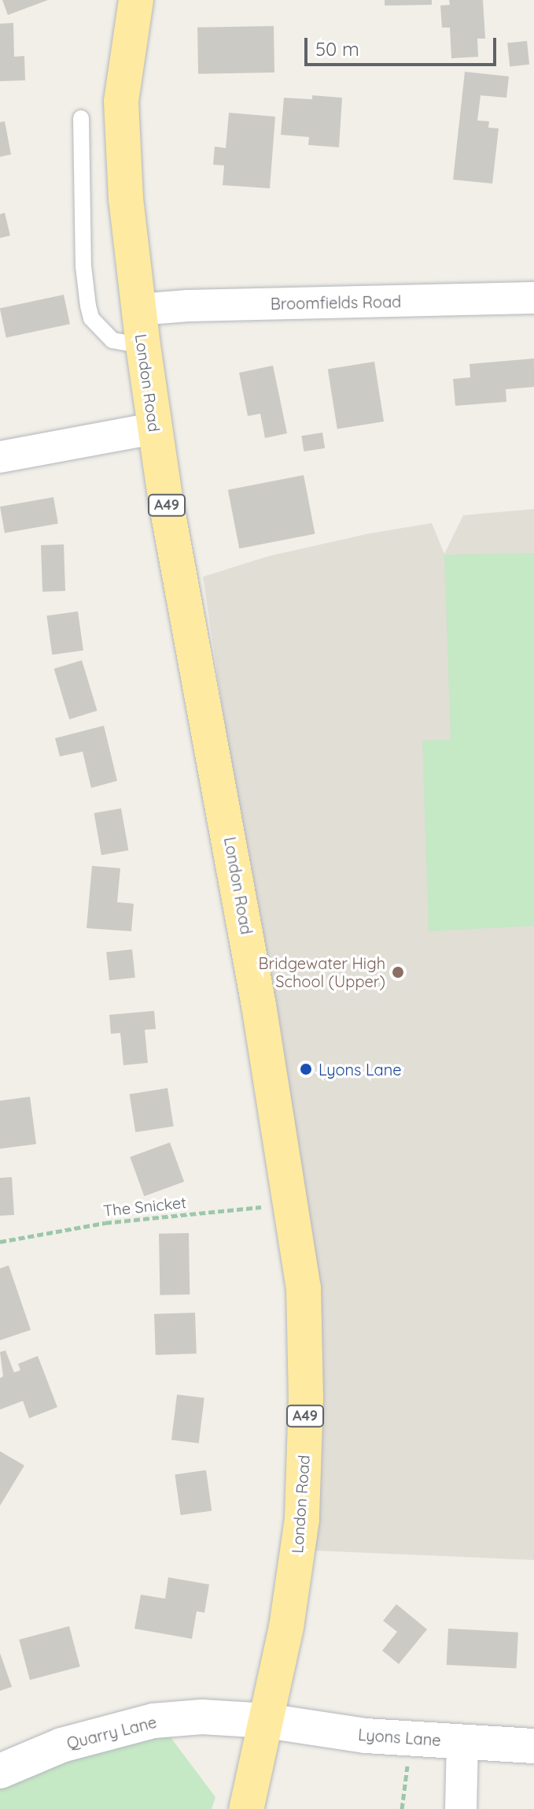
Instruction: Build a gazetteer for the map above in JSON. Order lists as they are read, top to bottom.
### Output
{
  "streets": {
    "highway": ["London Road", "A49"],
    "street": ["Broomfields Road", "Quarry Lane", "Lyons Lane"],
    "path": ["The Snicket"]
  },
  "crossings": [
    ["Broomfields Road", "London Road"],
    ["London Road", "The Snicket"],
    ["London Road", "Quarry Lane"],
    ["London Road", "Lyons Lane"],
    ["Quarry Lane", "Lyons Lane"]
  ],
  "places": ["Bridgewater High School (Upper)", "Lyons Lane"],
  "scale_bar": "50 m"
}
